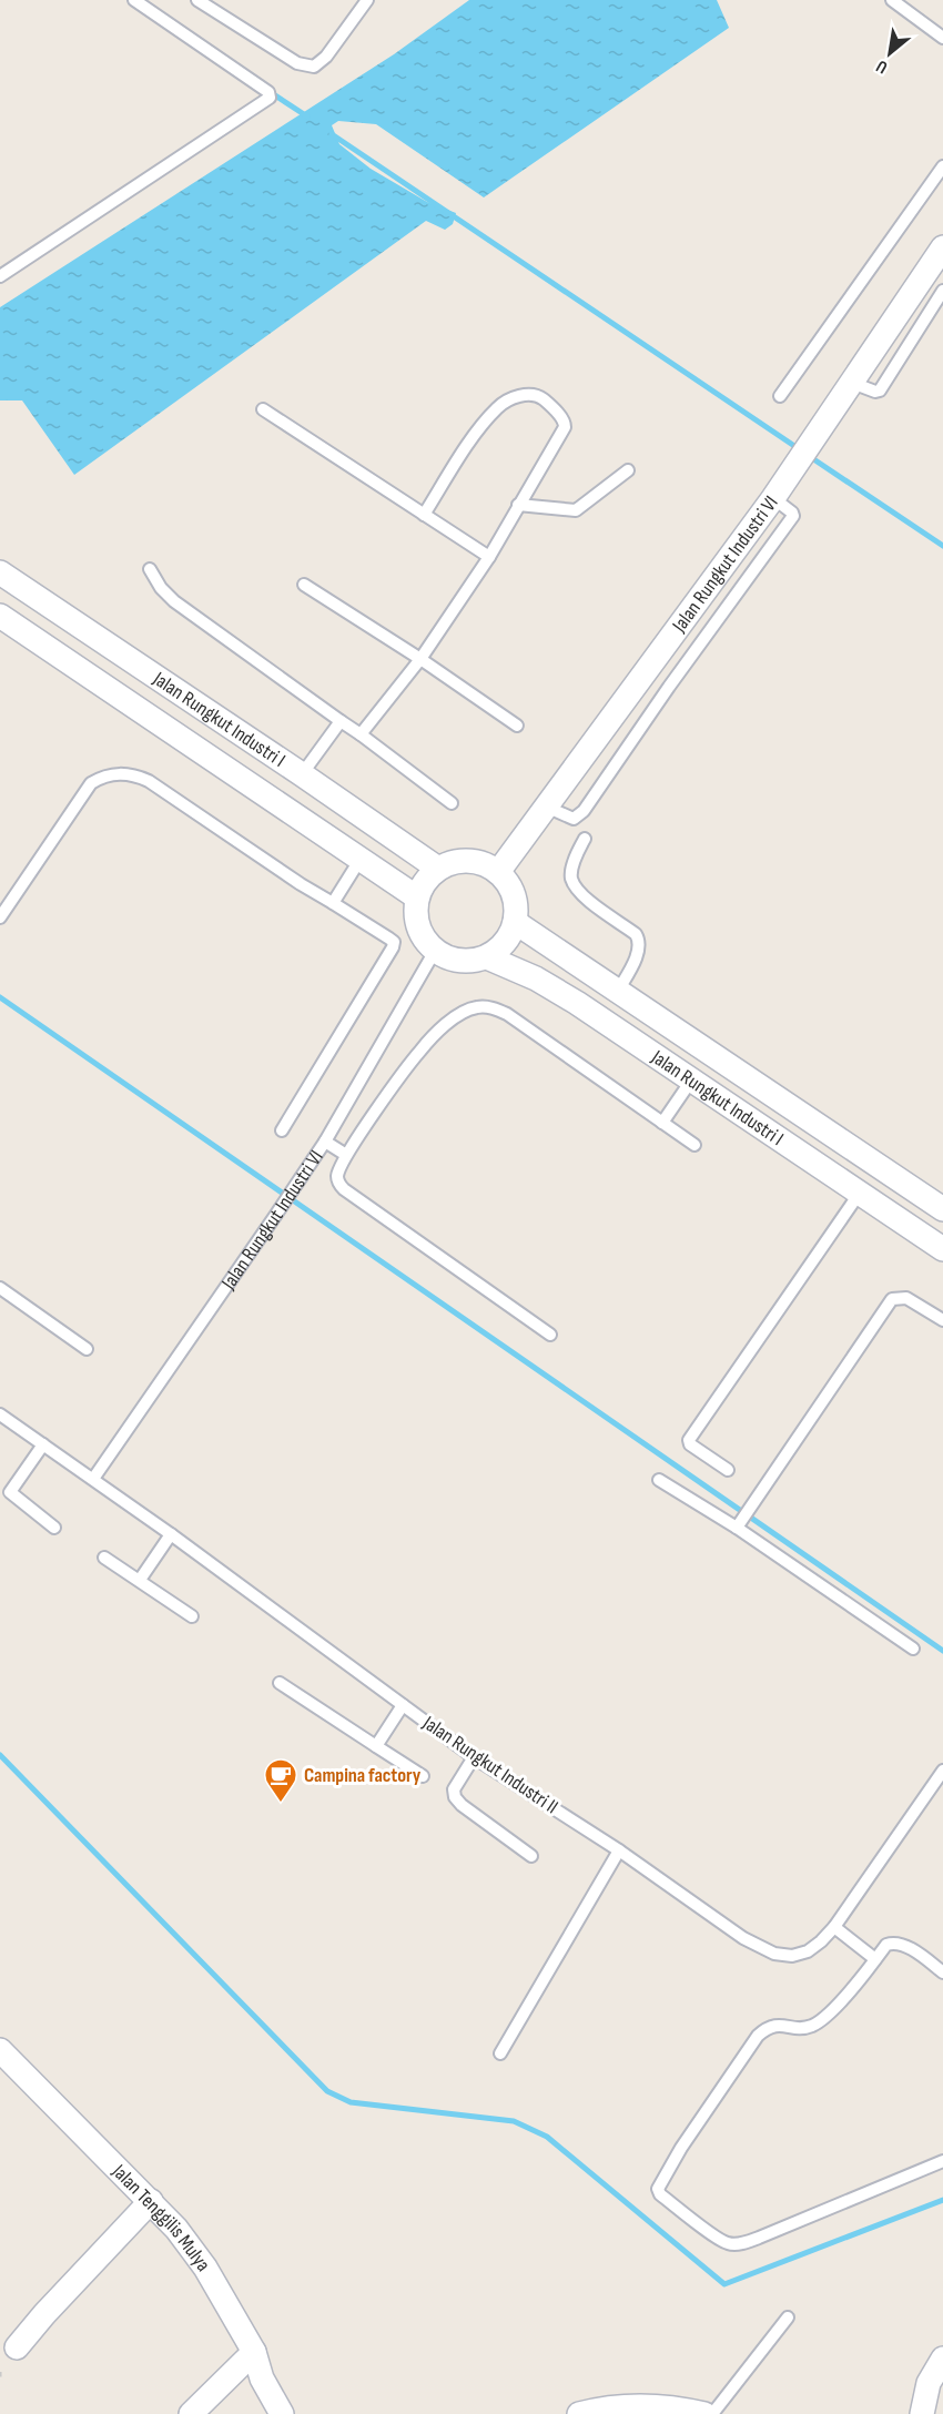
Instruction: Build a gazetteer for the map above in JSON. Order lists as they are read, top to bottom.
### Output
{
  "streets": {
    "street": ["Jalan Rungkut Industri VI", "Jalan Rungkut Industri I", "Jalan Tenggilis Mulya"],
    "lane": ["Jalan Rungkut Industri II"]
  },
  "crossings": [
    ["Jalan Rungkut Industri VI", "Jalan Rungkut Industri I"],
    ["Jalan Rungkut Industri VI", "Jalan Rungkut Industri II"]
  ],
  "places": {
    "cafe": ["Campina factory"]
  },
  "north": "bottom left"
}
